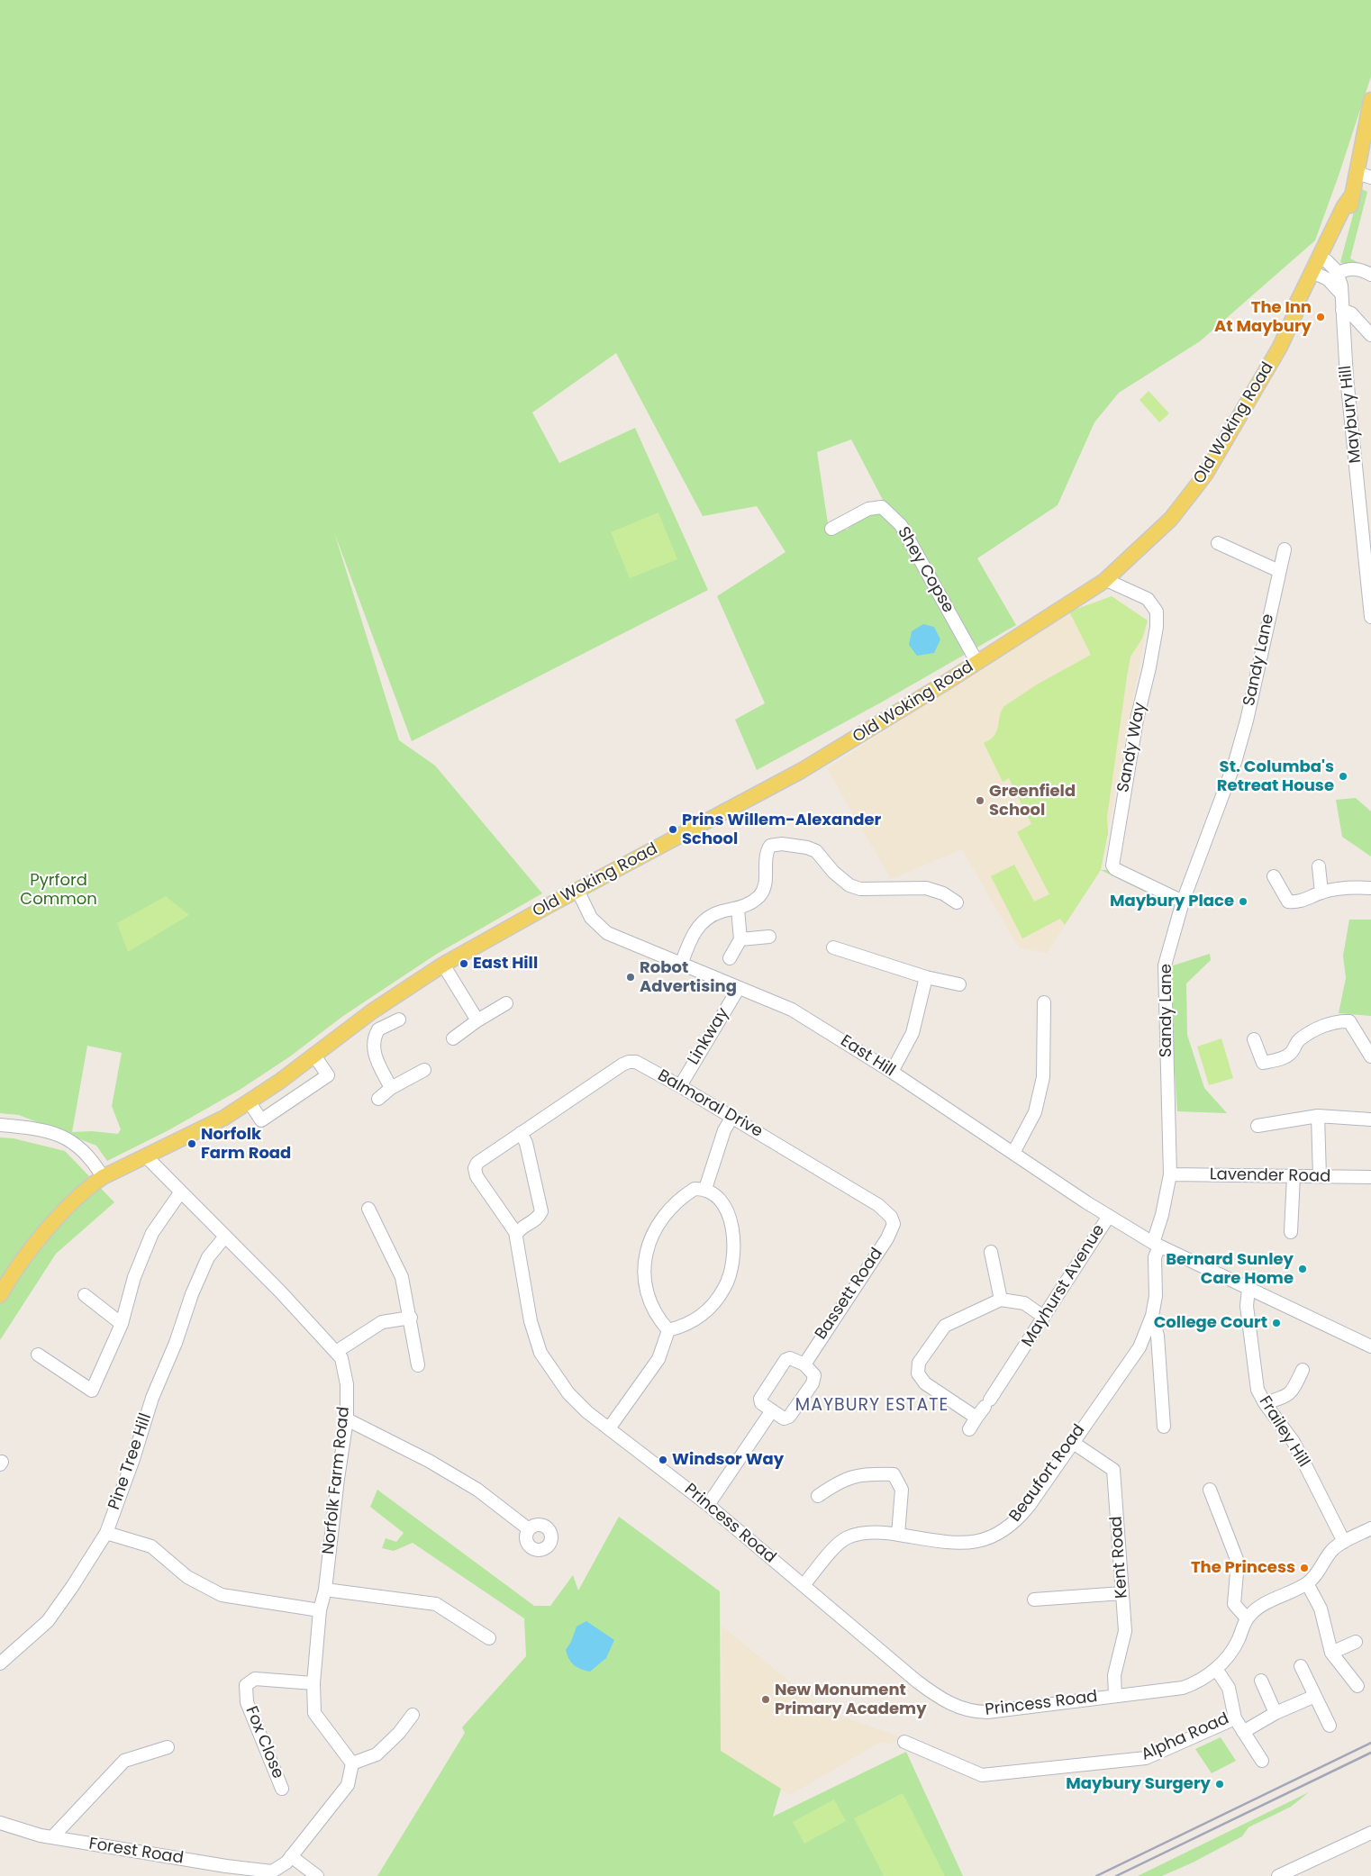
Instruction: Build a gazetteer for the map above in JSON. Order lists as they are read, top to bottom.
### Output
{
  "streets": {
    "main road": ["Old Woking Road"],
    "street": [
      "Maybury Hill",
      "Shey Copse",
      "Sandy Lane",
      "Sandy Way",
      "Linkway",
      "East Hill",
      "Balmoral Drive",
      "Lavender Road",
      "Mayhurst Avenue",
      "Bassett Road",
      "Frailey Hill",
      "Pine Tree Hill",
      "Beaufort Road",
      "Norfolk Farm Road",
      "Princess Road",
      "Kent Road",
      "Alpha Road",
      "Fox Close",
      "Forest Road"
    ]
  },
  "crossings": [
    ["Old Woking Road", "Shey Copse"],
    ["Old Woking Road", "Sandy Way"],
    ["Old Woking Road", "East Hill"],
    ["Old Woking Road", "Norfolk Farm Road"],
    ["Sandy Lane", "Sandy Way"],
    ["Sandy Lane", "East Hill"],
    ["Sandy Lane", "Lavender Road"],
    ["Sandy Lane", "Beaufort Road"],
    ["Linkway", "East Hill"],
    ["Linkway", "Balmoral Drive"],
    ["East Hill", "Mayhurst Avenue"],
    ["East Hill", "Frailey Hill"],
    ["Balmoral Drive", "Bassett Road"],
    ["Balmoral Drive", "Princess Road"],
    ["Pine Tree Hill", "Norfolk Farm Road"],
    ["Beaufort Road", "Princess Road"],
    ["Beaufort Road", "Kent Road"],
    ["Norfolk Farm Road", "Fox Close"],
    ["Norfolk Farm Road", "Forest Road"],
    ["Princess Road", "Kent Road"],
    ["Princess Road", "Alpha Road"]
  ],
  "districts": ["MAYBURY ESTATE"],
  "parks": ["Pyrford Common"],
  "places": [
    "The Inn At Maybury",
    "St. Columba's Retreat House",
    "Greenfield School",
    "Prins Willem-Alexander School",
    "Maybury Place",
    "East Hill",
    "Robot Advertising",
    "Norfolk Farm Road",
    "Bernard Sunley Care Home",
    "College Court",
    "Windsor Way",
    "The Princess",
    "New Monument Primary Academy",
    "Maybury Surgery"
  ]
}
